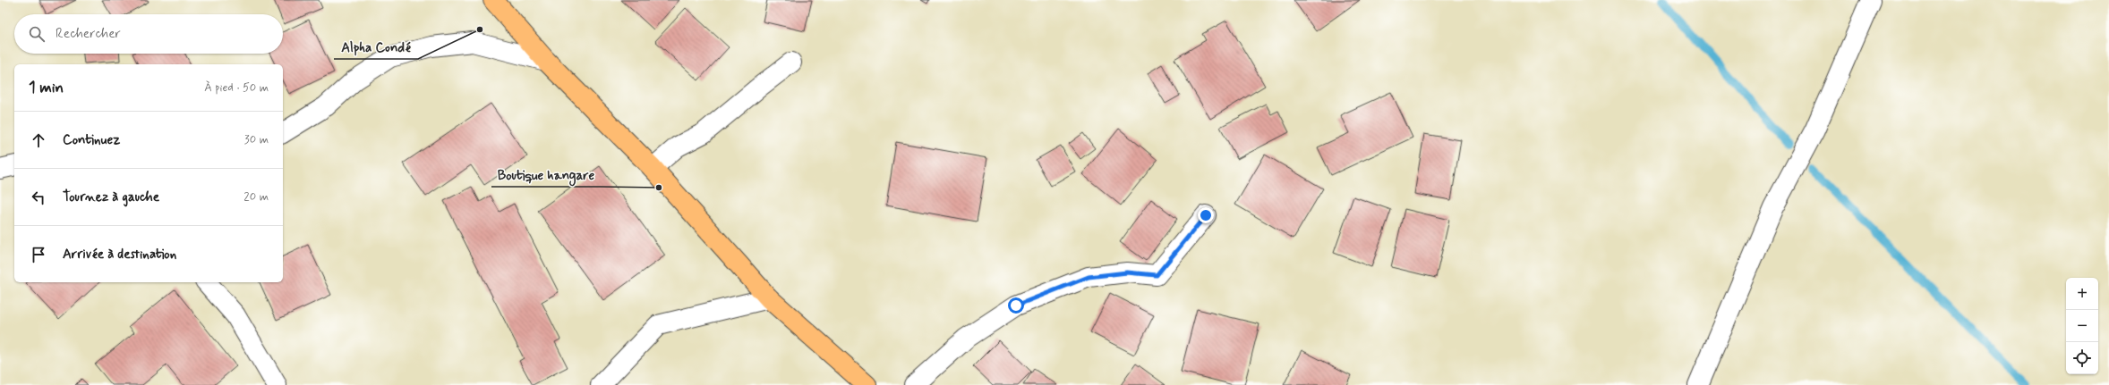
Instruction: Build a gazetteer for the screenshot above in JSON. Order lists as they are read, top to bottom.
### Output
{
  "places": ["Alpha Condé", "Boutique hangare"],
  "page": {
    "search": "Rechercher",
    "heading": ["1 min", "À pied · 50 m"],
    "list": [
      ["Continuez", "30 m"],
      ["Tournez à gauche", "20 m"],
      "Arrivée à destination"
    ],
    "map_buttons": ["+", "−"]
  }
}
